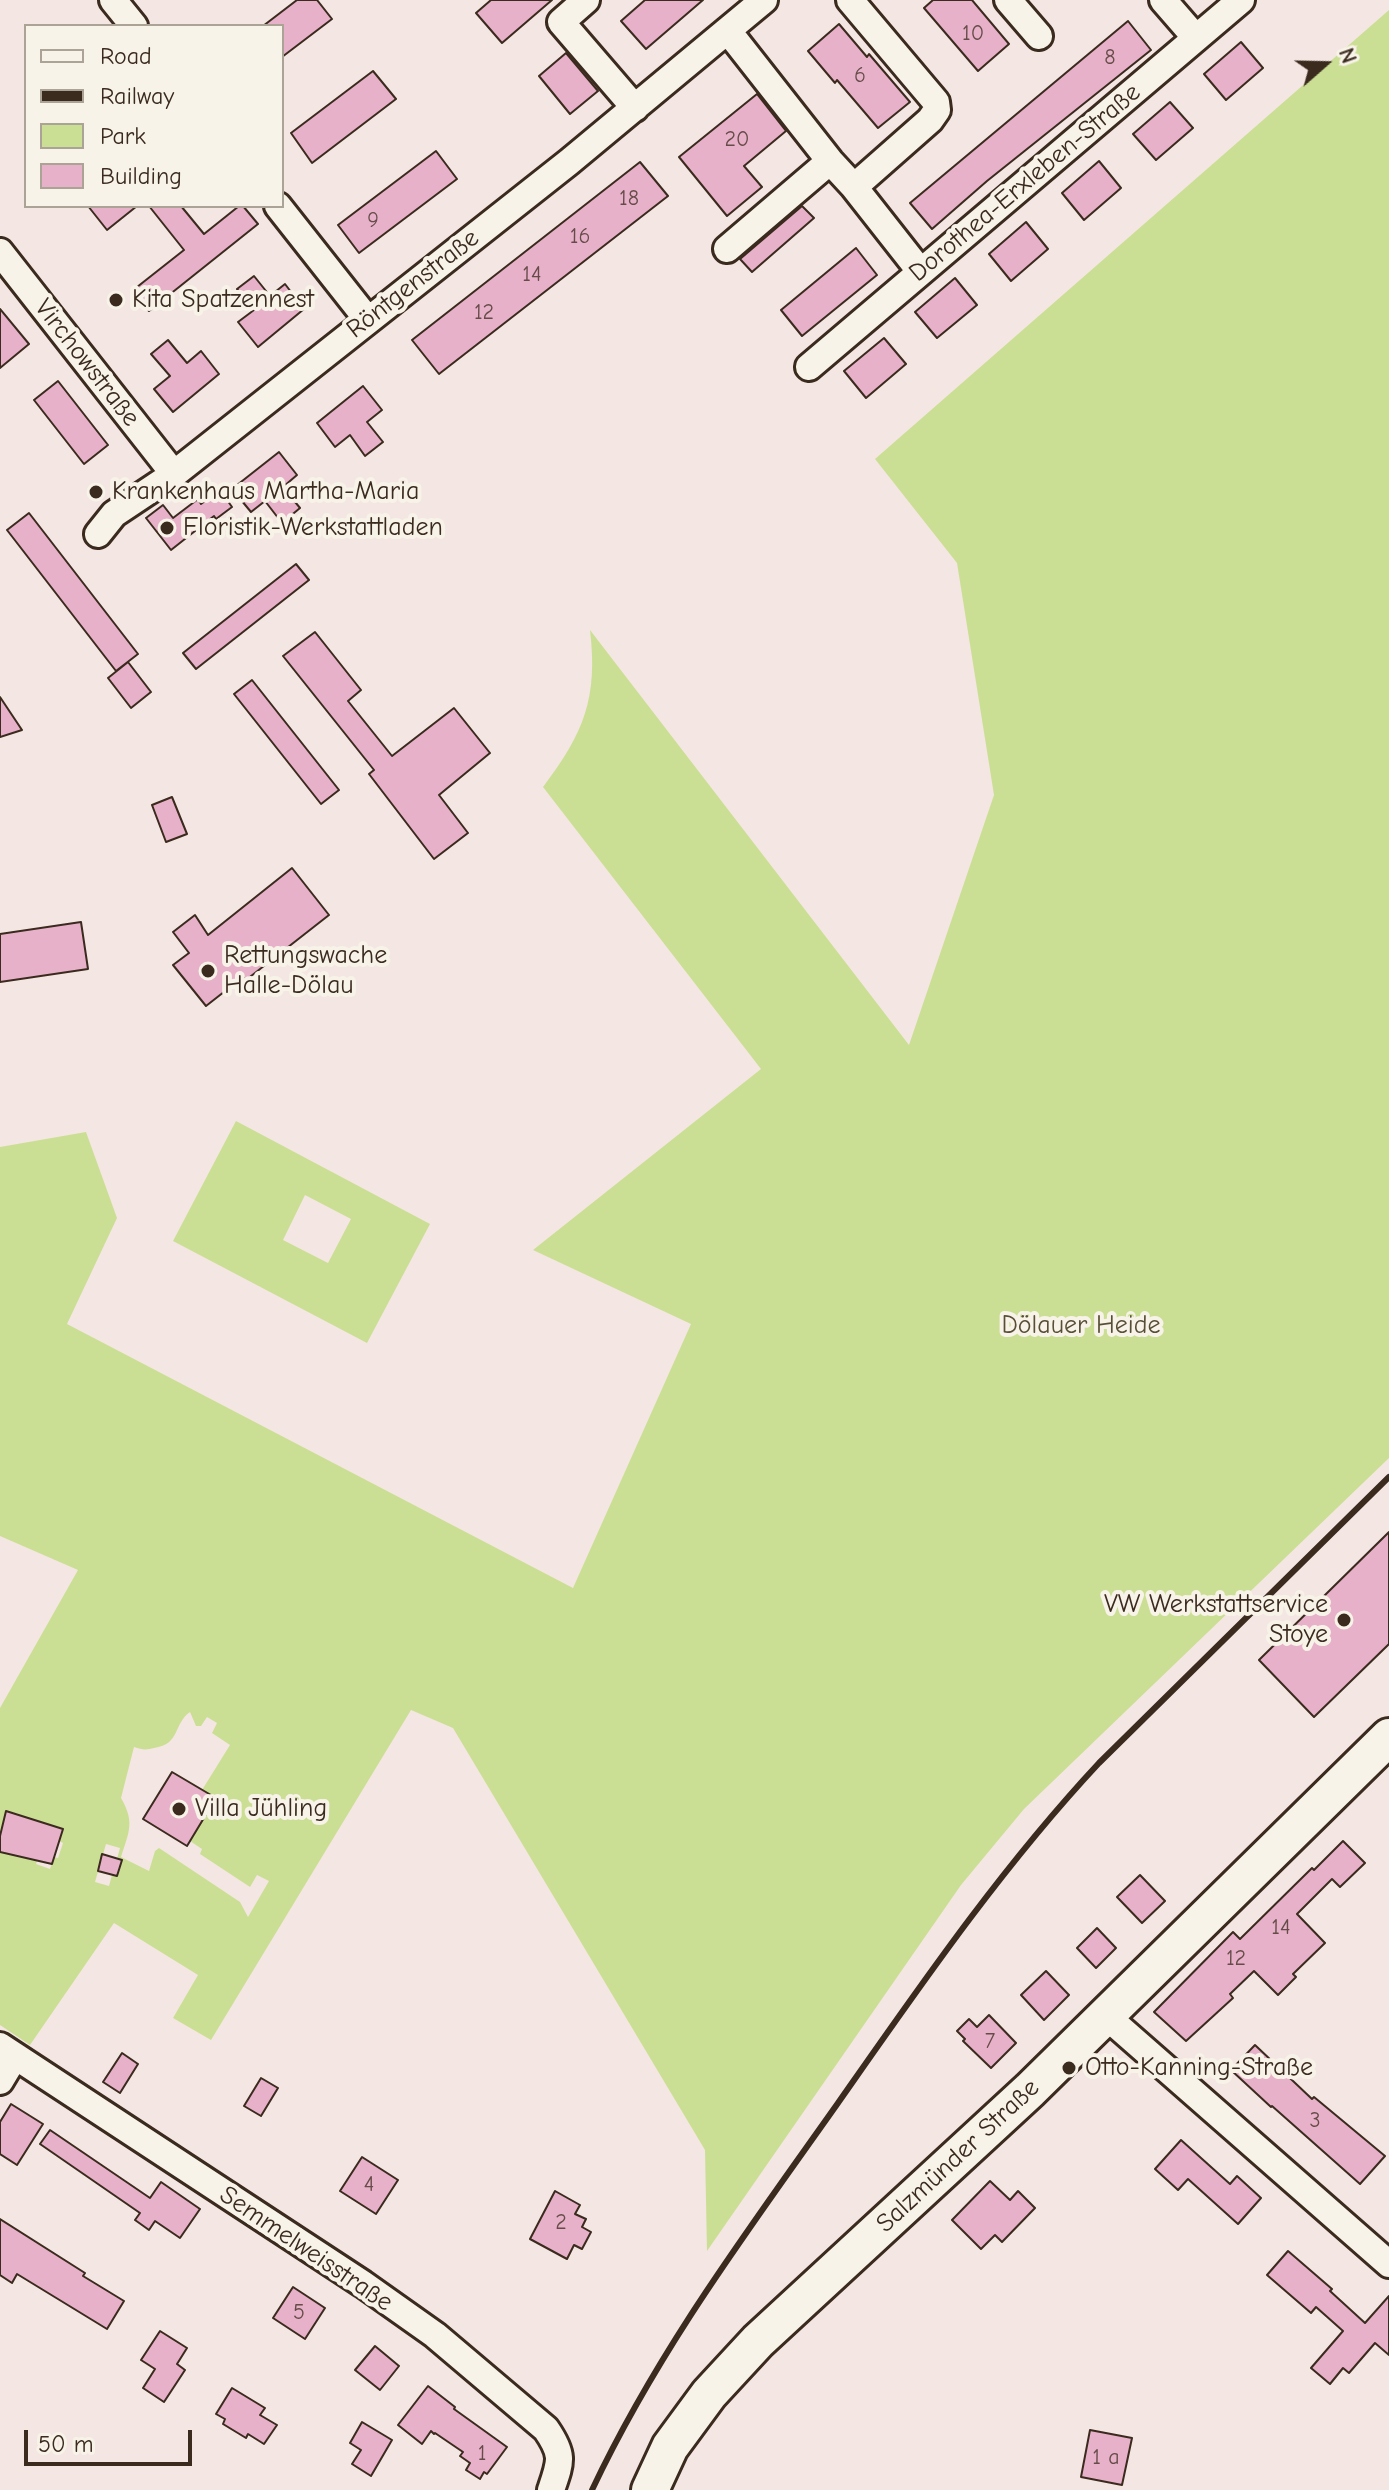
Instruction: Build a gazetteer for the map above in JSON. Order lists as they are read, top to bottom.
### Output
{
  "streets": {
    "main road": ["Salzmünder Straße"],
    "street": [
      "Dorothea-Erxleben-Straße",
      "Röntgenstraße",
      "Virchowstraße",
      "Semmelweisstraße"
    ]
  },
  "crossings": [
    ["Röntgenstraße", "Virchowstraße"]
  ],
  "parks": ["Dölauer Heide"],
  "places": [
    "Kita Spatzennest",
    "Krankenhaus Martha-Maria",
    "Floristik-Werkstattladen",
    "Rettungswache Halle-Dölau",
    "VW Werkstattservice Stoye",
    "Villa Jühling",
    "Otto-Kanning-Straße"
  ],
  "house_numbers": [
    "10",
    "8",
    "6",
    "20",
    "18",
    "9",
    "16",
    "14",
    "12",
    "14",
    "12",
    "7",
    "3",
    "4",
    "2",
    "5",
    "1",
    "1 a"
  ],
  "legend": [
    "Road",
    "Railway",
    "Park",
    "Building"
  ],
  "scale_bar": "50 m",
  "north": "right"
}
